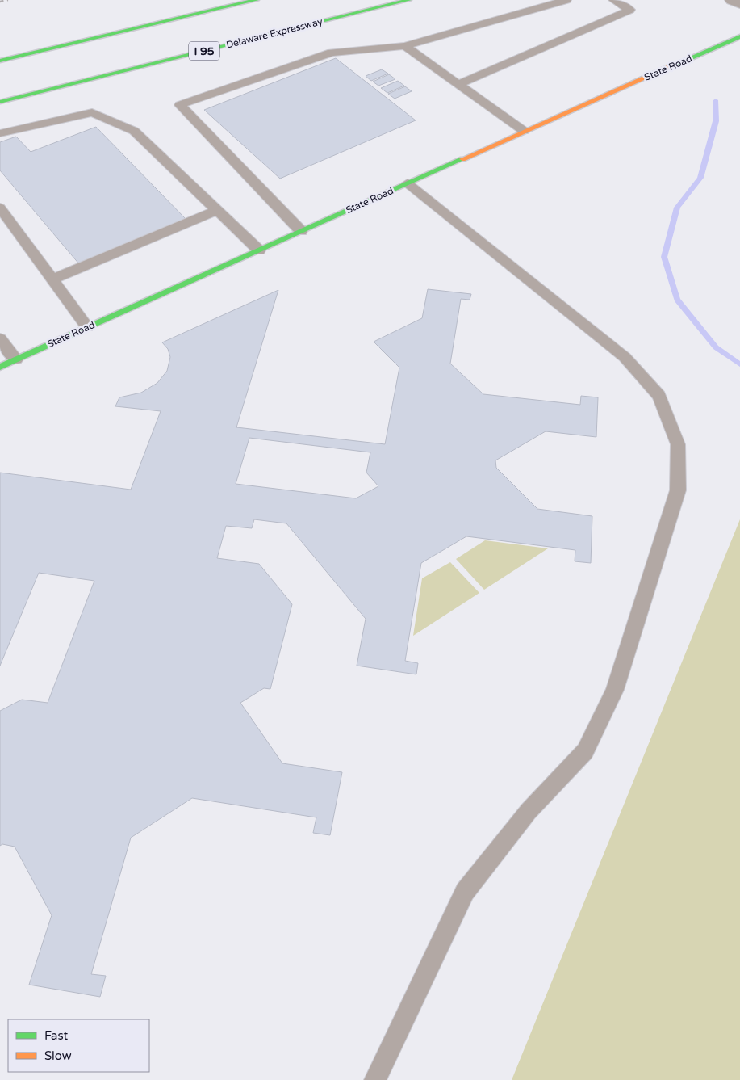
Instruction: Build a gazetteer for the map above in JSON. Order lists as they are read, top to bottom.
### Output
{
  "streets": {
    "main road": ["Delaware Expressway", "I 95", "State Road"]
  },
  "legend": ["Fast", "Slow"]
}
